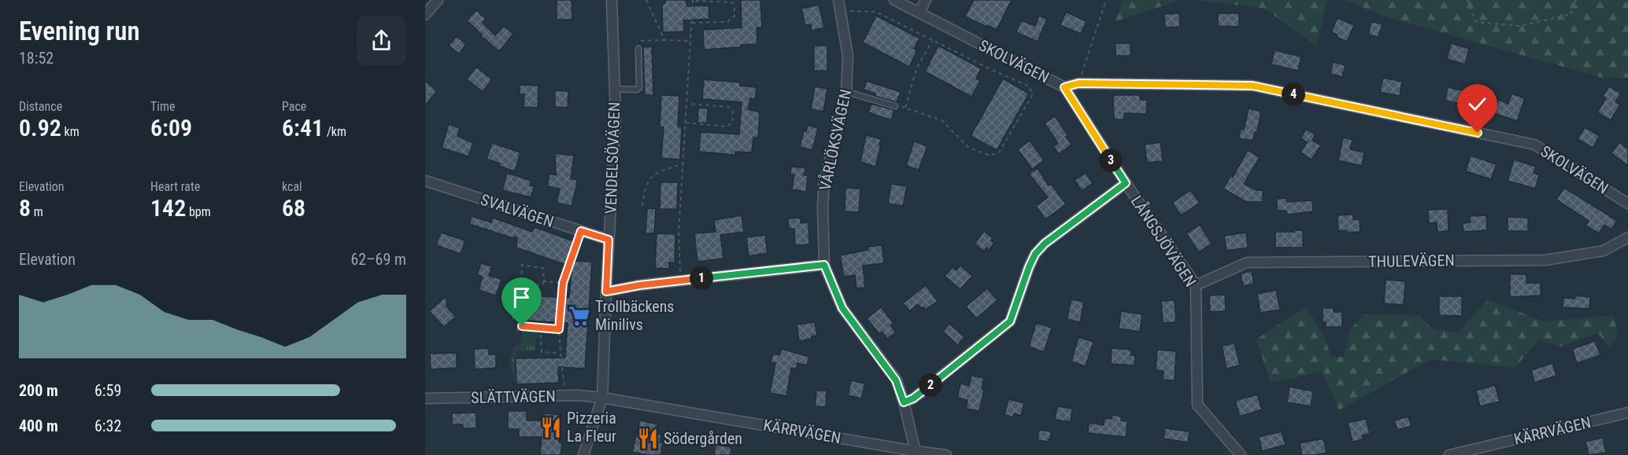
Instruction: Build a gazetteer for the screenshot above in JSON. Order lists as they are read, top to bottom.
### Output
{
  "streets": {
    "street": [
      "SKOLVÄGEN",
      "VÅRLÖKSVÄGEN",
      "VENDELSÖVÄGEN",
      "SVALVÄGEN",
      "LÅNGSJÖVÄGEN",
      "THULEVÄGEN",
      "SLÄTTVÄGEN",
      "KÄRRVÄGEN"
    ]
  },
  "crossings": [
    ["SKOLVÄGEN", "LÅNGSJÖVÄGEN"],
    ["VÅRLÖKSVÄGEN", "KÄRRVÄGEN"],
    ["VENDELSÖVÄGEN", "SVALVÄGEN"],
    ["VENDELSÖVÄGEN", "SLÄTTVÄGEN"],
    ["VENDELSÖVÄGEN", "KÄRRVÄGEN"],
    ["LÅNGSJÖVÄGEN", "THULEVÄGEN"],
    ["SLÄTTVÄGEN", "KÄRRVÄGEN"]
  ],
  "places": {
    "supermarket": ["Trollbäckens Minilivs"],
    "restaurant": ["Pizzeria La Fleur", "Södergården"]
  },
  "page": {
    "heading": ["Evening run", "18:52"],
    "stats": [
      ["Distance", "0.92 km"],
      ["Time", "6:09"],
      ["Pace", "6:41 /km"],
      ["Elevation", "8 m"],
      ["Heart rate", "142 bpm"],
      ["kcal", "68"]
    ],
    "pins": [
      "4",
      "3",
      "1",
      "2"
    ],
    "chart": ["Elevation", "62–69 m"],
    "list": [
      {
        "name": "200 m",
        "note": "6:59"
      },
      {
        "name": "400 m",
        "note": "6:32"
      }
    ]
  }
}
